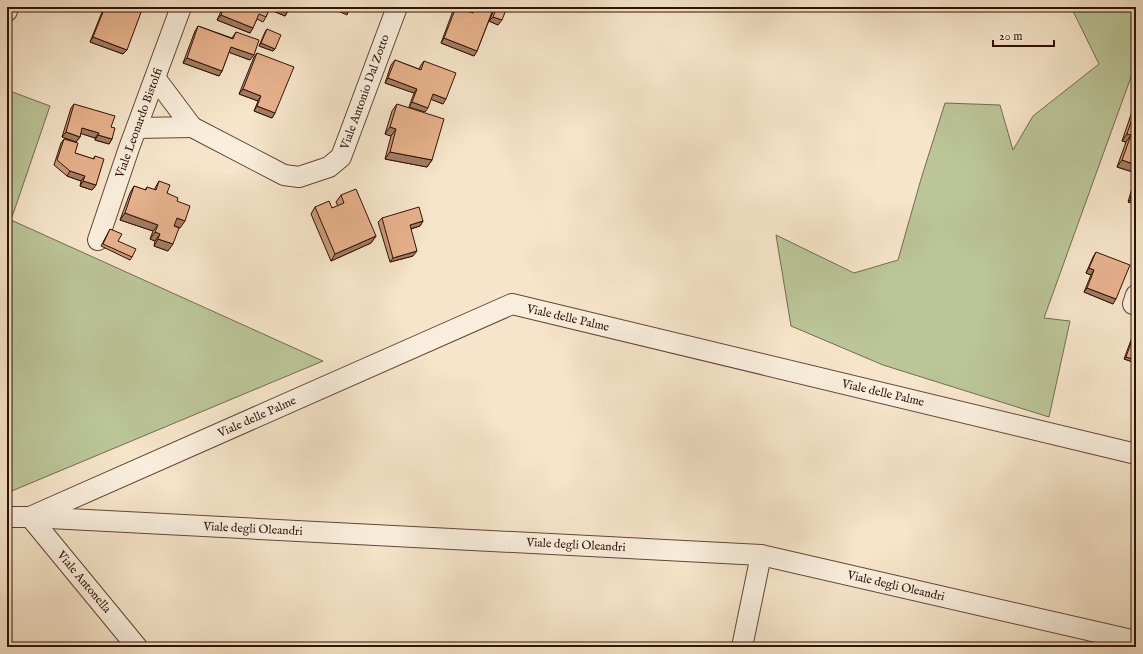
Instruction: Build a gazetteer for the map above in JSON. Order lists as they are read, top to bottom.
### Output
{
  "streets": {
    "street": [
      "Viale Antonio Dal Zotto",
      "Viale Leonardo Bistolfi",
      "Viale delle Palme",
      "Viale degli Oleandri",
      "Viale Antonella"
    ]
  },
  "crossings": [
    ["Viale Antonio Dal Zotto", "Viale Leonardo Bistolfi"],
    ["Viale delle Palme", "Viale degli Oleandri"],
    ["Viale delle Palme", "Viale Antonella"],
    ["Viale degli Oleandri", "Viale Antonella"]
  ],
  "scale_bar": "20 m"
}
